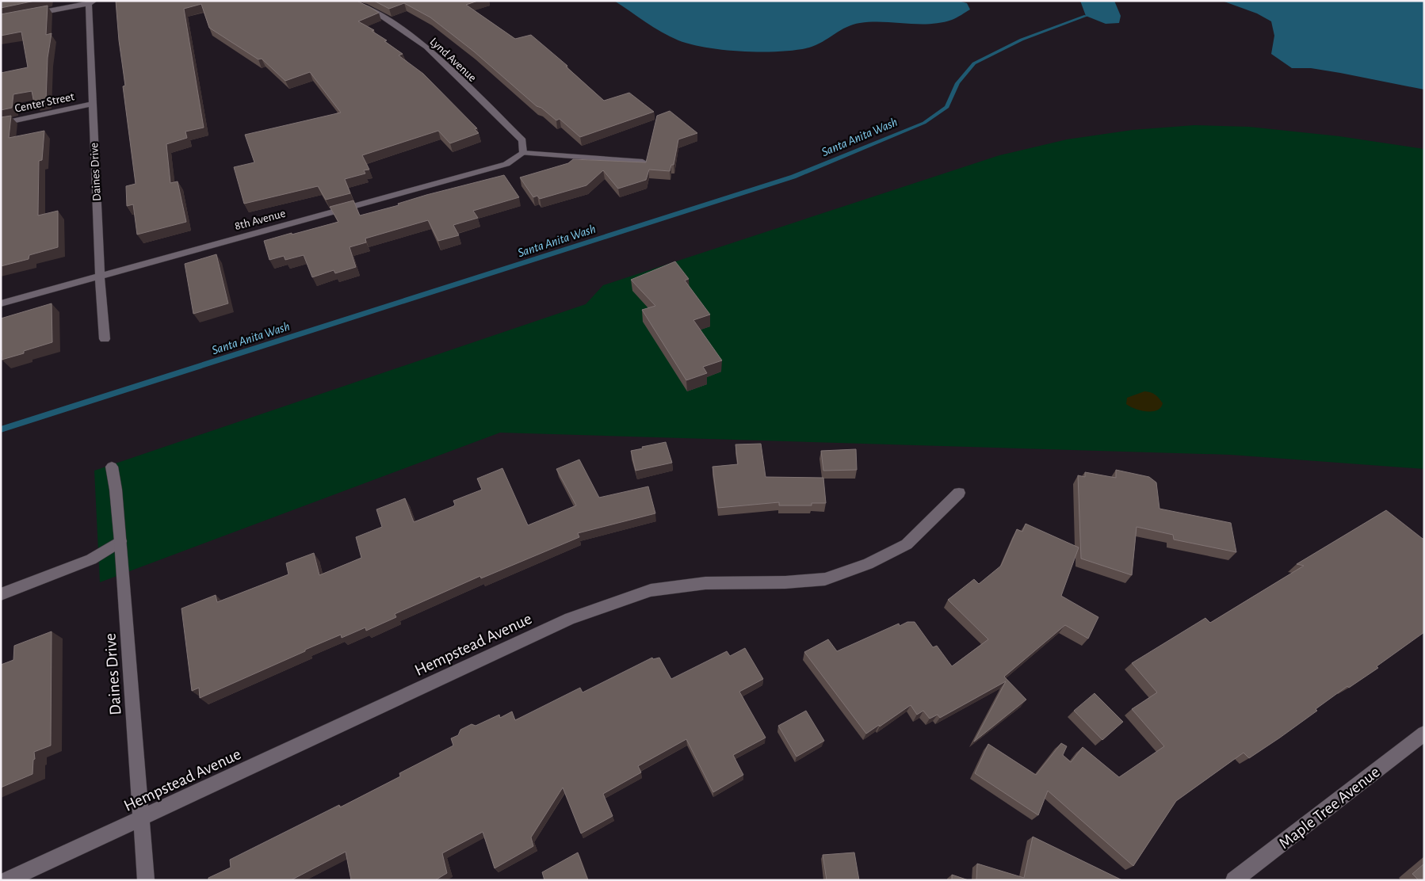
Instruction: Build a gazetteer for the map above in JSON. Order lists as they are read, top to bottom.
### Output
{
  "streets": {
    "street": [
      "Lynd Avenue",
      "Center Street",
      "Daines Drive",
      "8th Avenue",
      "Hempstead Avenue",
      "Maple Tree Avenue"
    ]
  },
  "crossings": [
    ["Lynd Avenue", "8th Avenue"],
    ["Center Street", "Daines Drive"],
    ["Daines Drive", "8th Avenue"],
    ["Daines Drive", "Hempstead Avenue"]
  ],
  "water": ["Santa Anita Wash"]
}
